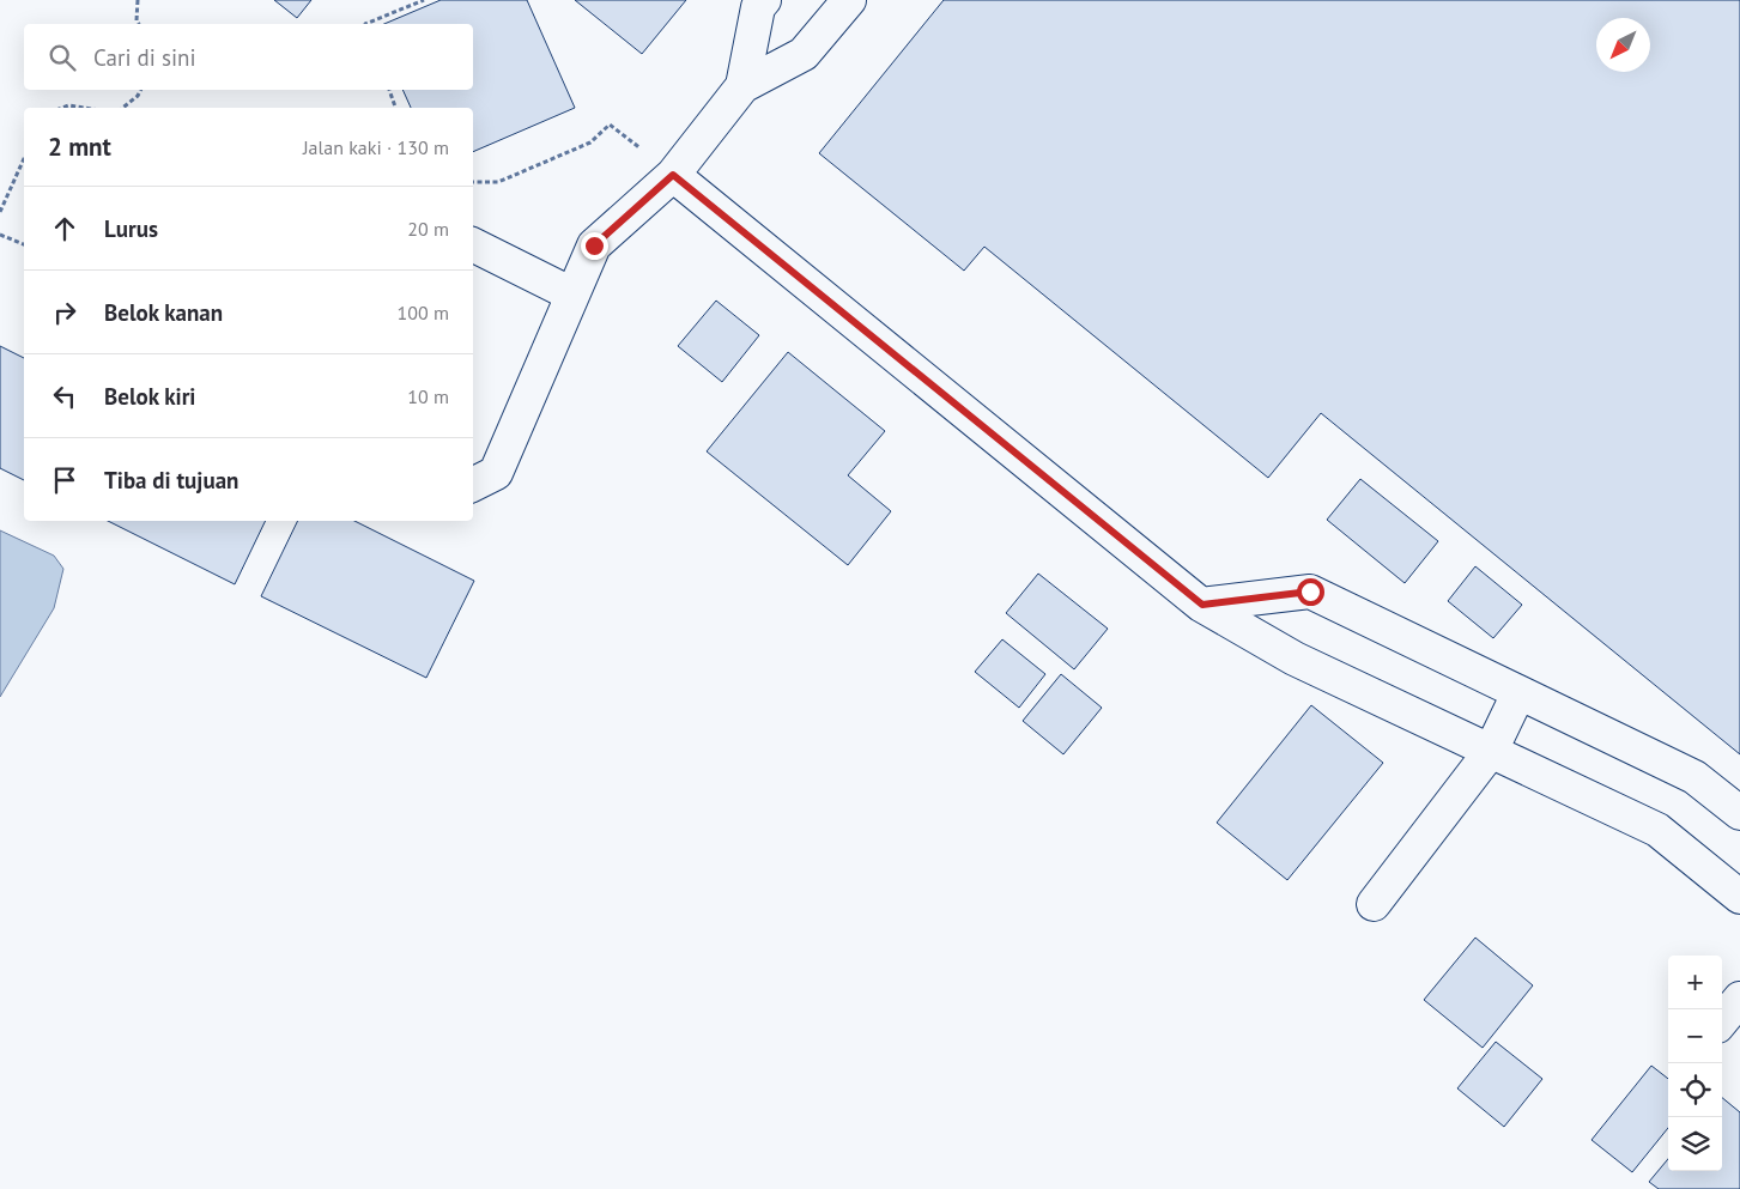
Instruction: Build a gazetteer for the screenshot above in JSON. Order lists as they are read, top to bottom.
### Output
{
  "north": "bottom left",
  "page": {
    "search": "Cari di sini",
    "heading": ["2 mnt", "Jalan kaki · 130 m"],
    "list": [
      ["Lurus", "20 m"],
      ["Belok kanan", "100 m"],
      ["Belok kiri", "10 m"],
      "Tiba di tujuan"
    ],
    "map_buttons": ["+", "−"]
  }
}
